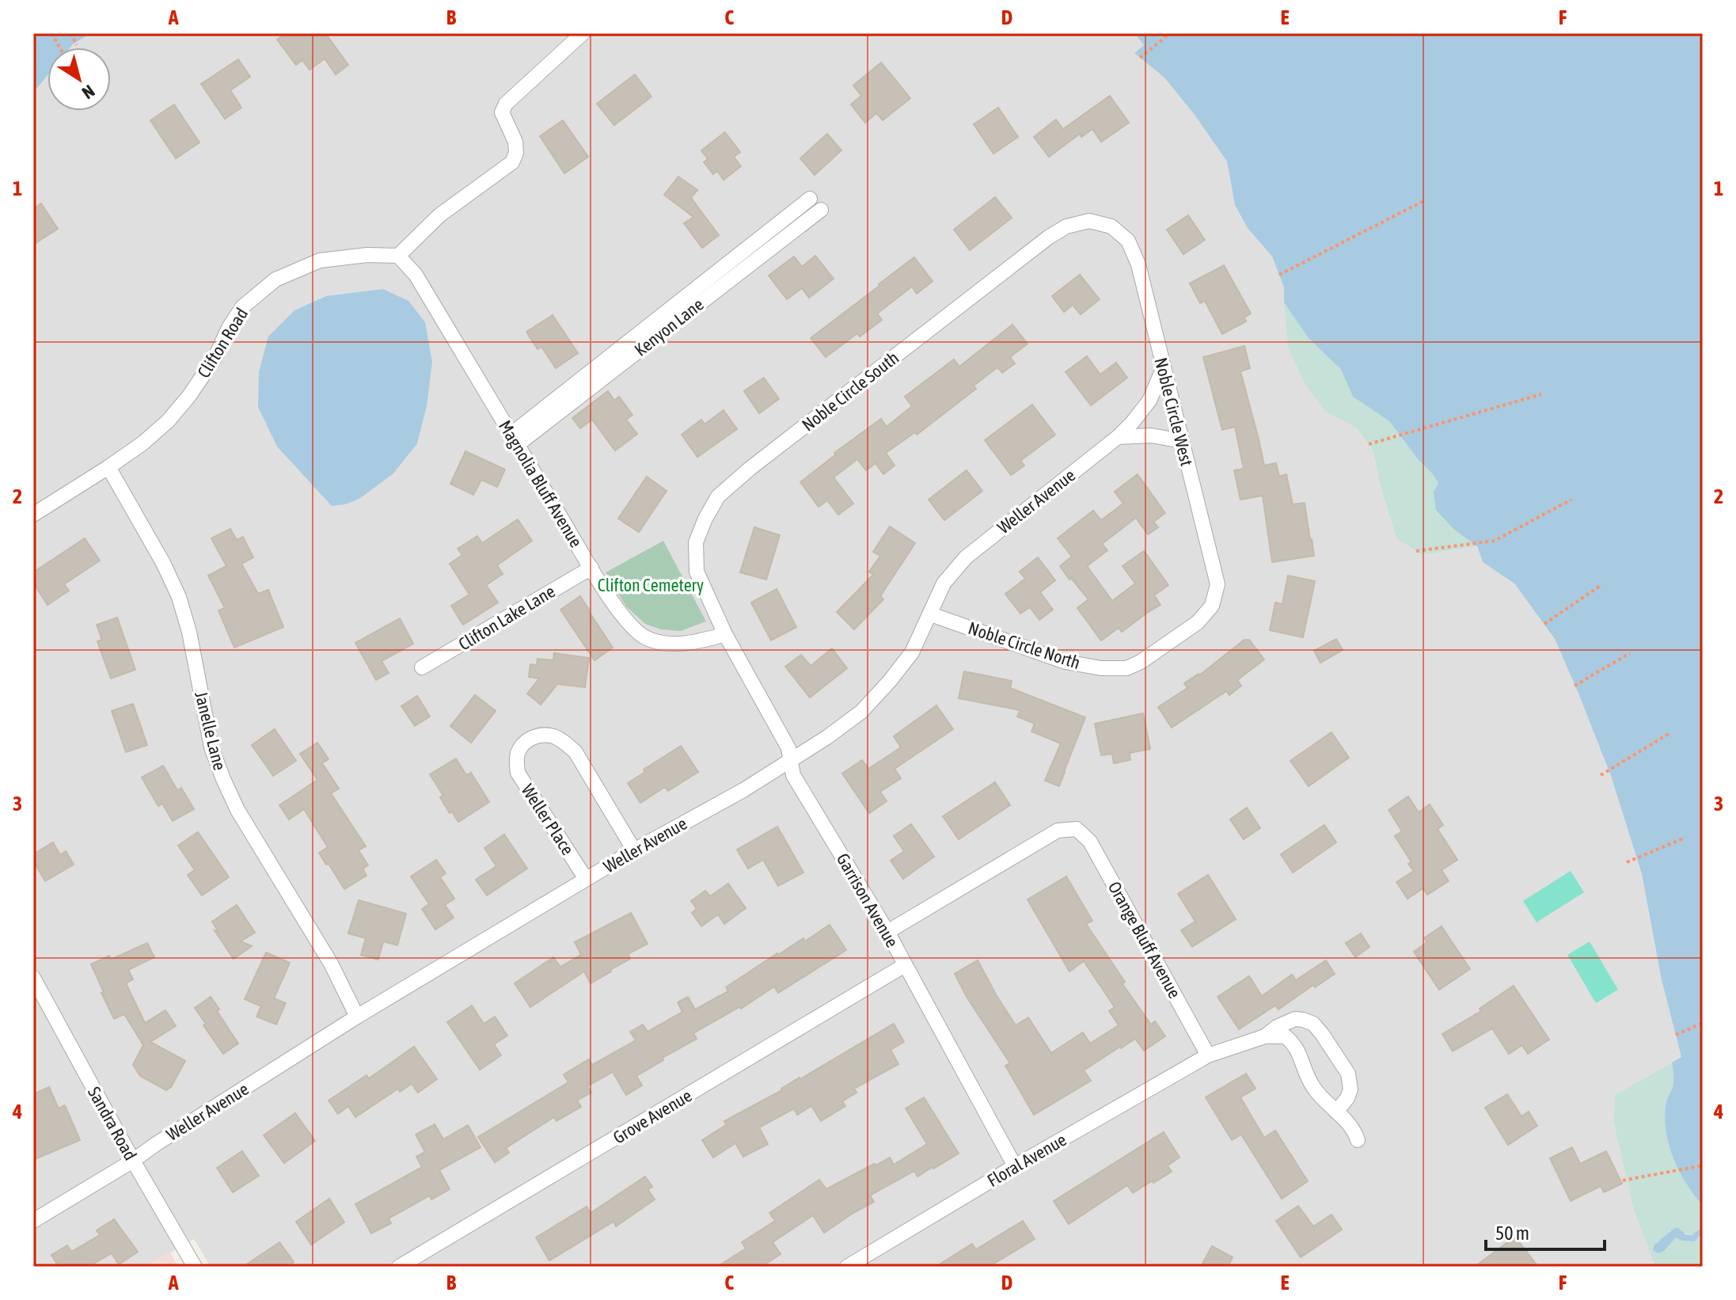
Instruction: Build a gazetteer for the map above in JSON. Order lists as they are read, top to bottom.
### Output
{
  "streets": {
    "street": [
      "Clifton Road",
      "Noble Circle South",
      "Noble Circle West",
      "Magnolia Bluff Avenue",
      "Weller Avenue",
      "Clifton Lake Lane",
      "Noble Circle North",
      "Janelle Lane",
      "Weller Place",
      "Garrison Avenue",
      "Orange Bluff Avenue",
      "Grove Avenue",
      "Sandra Road",
      "Floral Avenue"
    ]
  },
  "crossings": [
    ["Clifton Road", "Magnolia Bluff Avenue"],
    ["Clifton Road", "Janelle Lane"],
    ["Noble Circle South", "Noble Circle West"],
    ["Noble Circle South", "Magnolia Bluff Avenue"],
    ["Noble Circle South", "Garrison Avenue"],
    ["Noble Circle West", "Weller Avenue"],
    ["Noble Circle West", "Noble Circle North"],
    ["Magnolia Bluff Avenue", "Clifton Lake Lane"],
    ["Magnolia Bluff Avenue", "Garrison Avenue"],
    ["Weller Avenue", "Noble Circle North"],
    ["Weller Avenue", "Janelle Lane"],
    ["Weller Avenue", "Weller Place"],
    ["Weller Avenue", "Garrison Avenue"],
    ["Weller Avenue", "Sandra Road"],
    ["Garrison Avenue", "Orange Bluff Avenue"],
    ["Garrison Avenue", "Grove Avenue"],
    ["Garrison Avenue", "Floral Avenue"],
    ["Orange Bluff Avenue", "Floral Avenue"]
  ],
  "parks": ["Clifton Cemetery"],
  "scale_bar": "50 m",
  "north": "bottom right",
  "grid": {
    "columns": [
      "A",
      "B",
      "C",
      "D",
      "E",
      "F"
    ],
    "rows": [
      "1",
      "2",
      "3",
      "4"
    ]
  }
}
